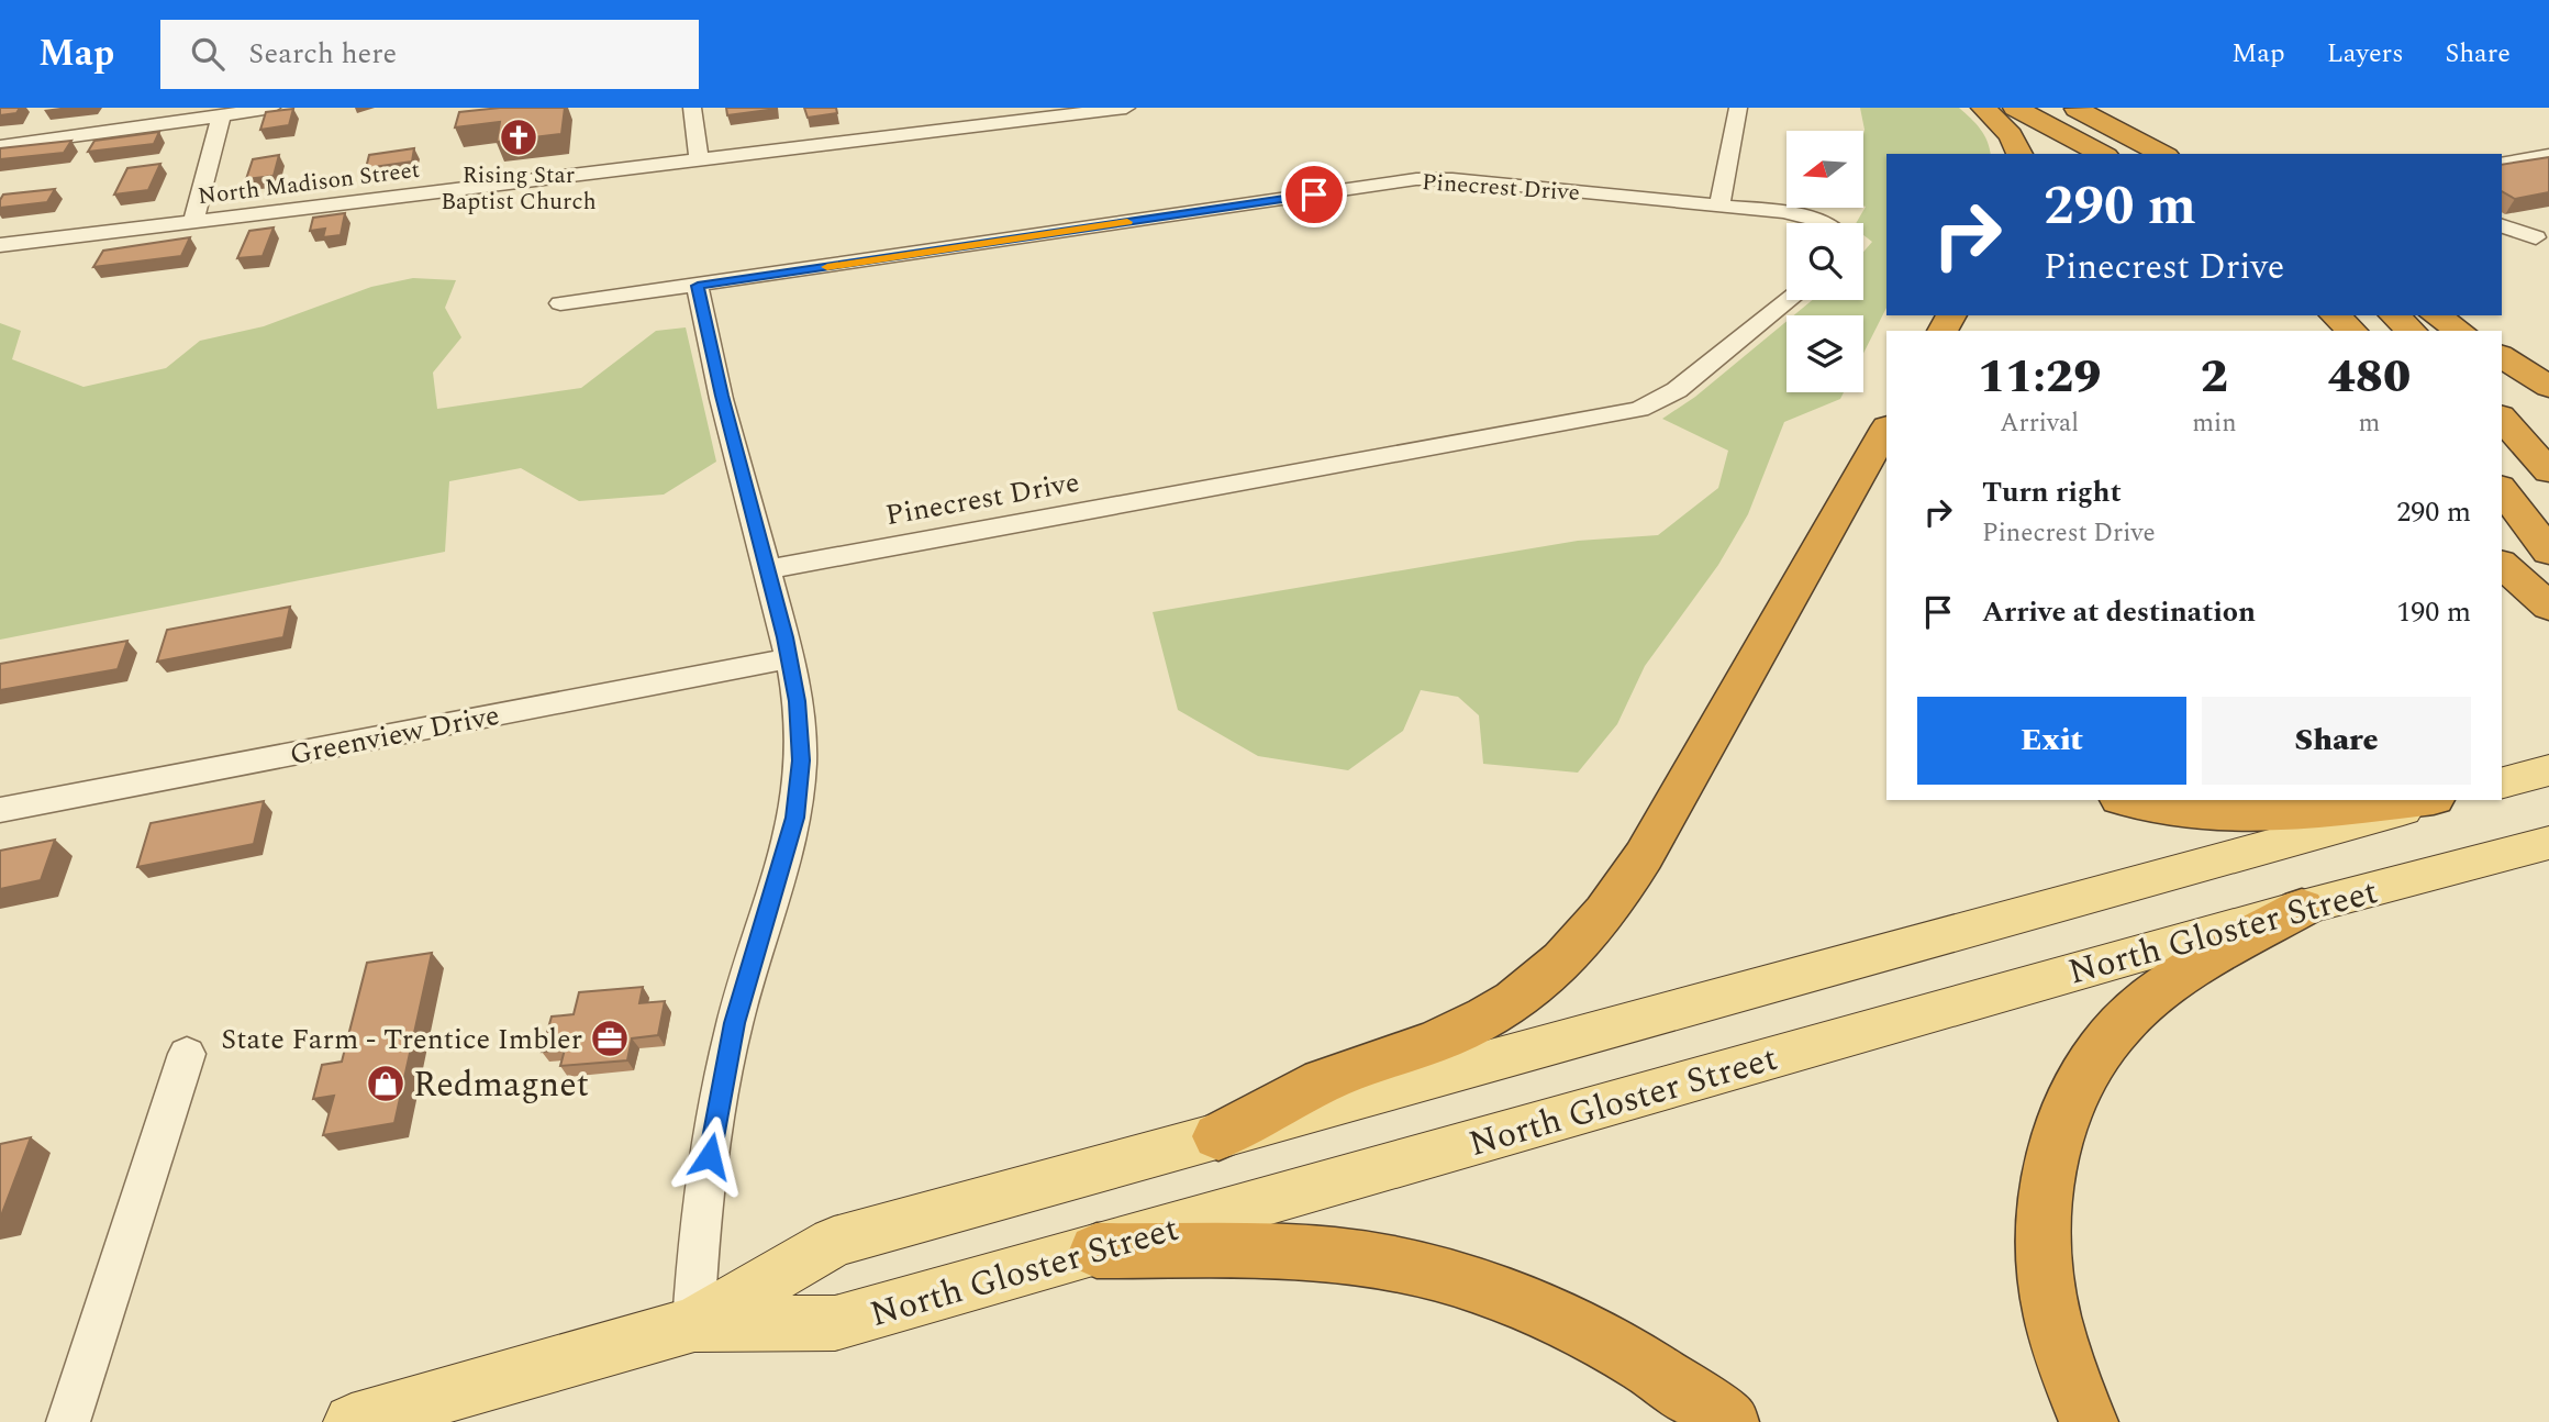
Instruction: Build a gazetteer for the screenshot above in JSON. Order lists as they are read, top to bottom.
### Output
{
  "streets": {
    "main road": ["North Gloster Street"],
    "street": ["North Madison Street", "Pinecrest Drive", "Greenview Drive"]
  },
  "places": {
    "church": ["Rising Star Baptist Church"],
    "office": ["State Farm - Trentice Imbler"],
    "shop": ["Redmagnet"]
  },
  "north": "left",
  "page": {
    "header": "Map",
    "search": "Search here",
    "nav": ["Map", "Layers", "Share"],
    "turn": ["290 m", "Pinecrest Drive"],
    "eta": [
      "11:29",
      "Arrival",
      "2",
      "min",
      "480",
      "m"
    ],
    "list": [
      {
        "name": "Turn right",
        "note": "Pinecrest Drive",
        "value": "290 m"
      },
      {
        "name": "Arrive at destination",
        "value": "190 m"
      }
    ],
    "buttons": ["Exit", "Share"]
  }
}
